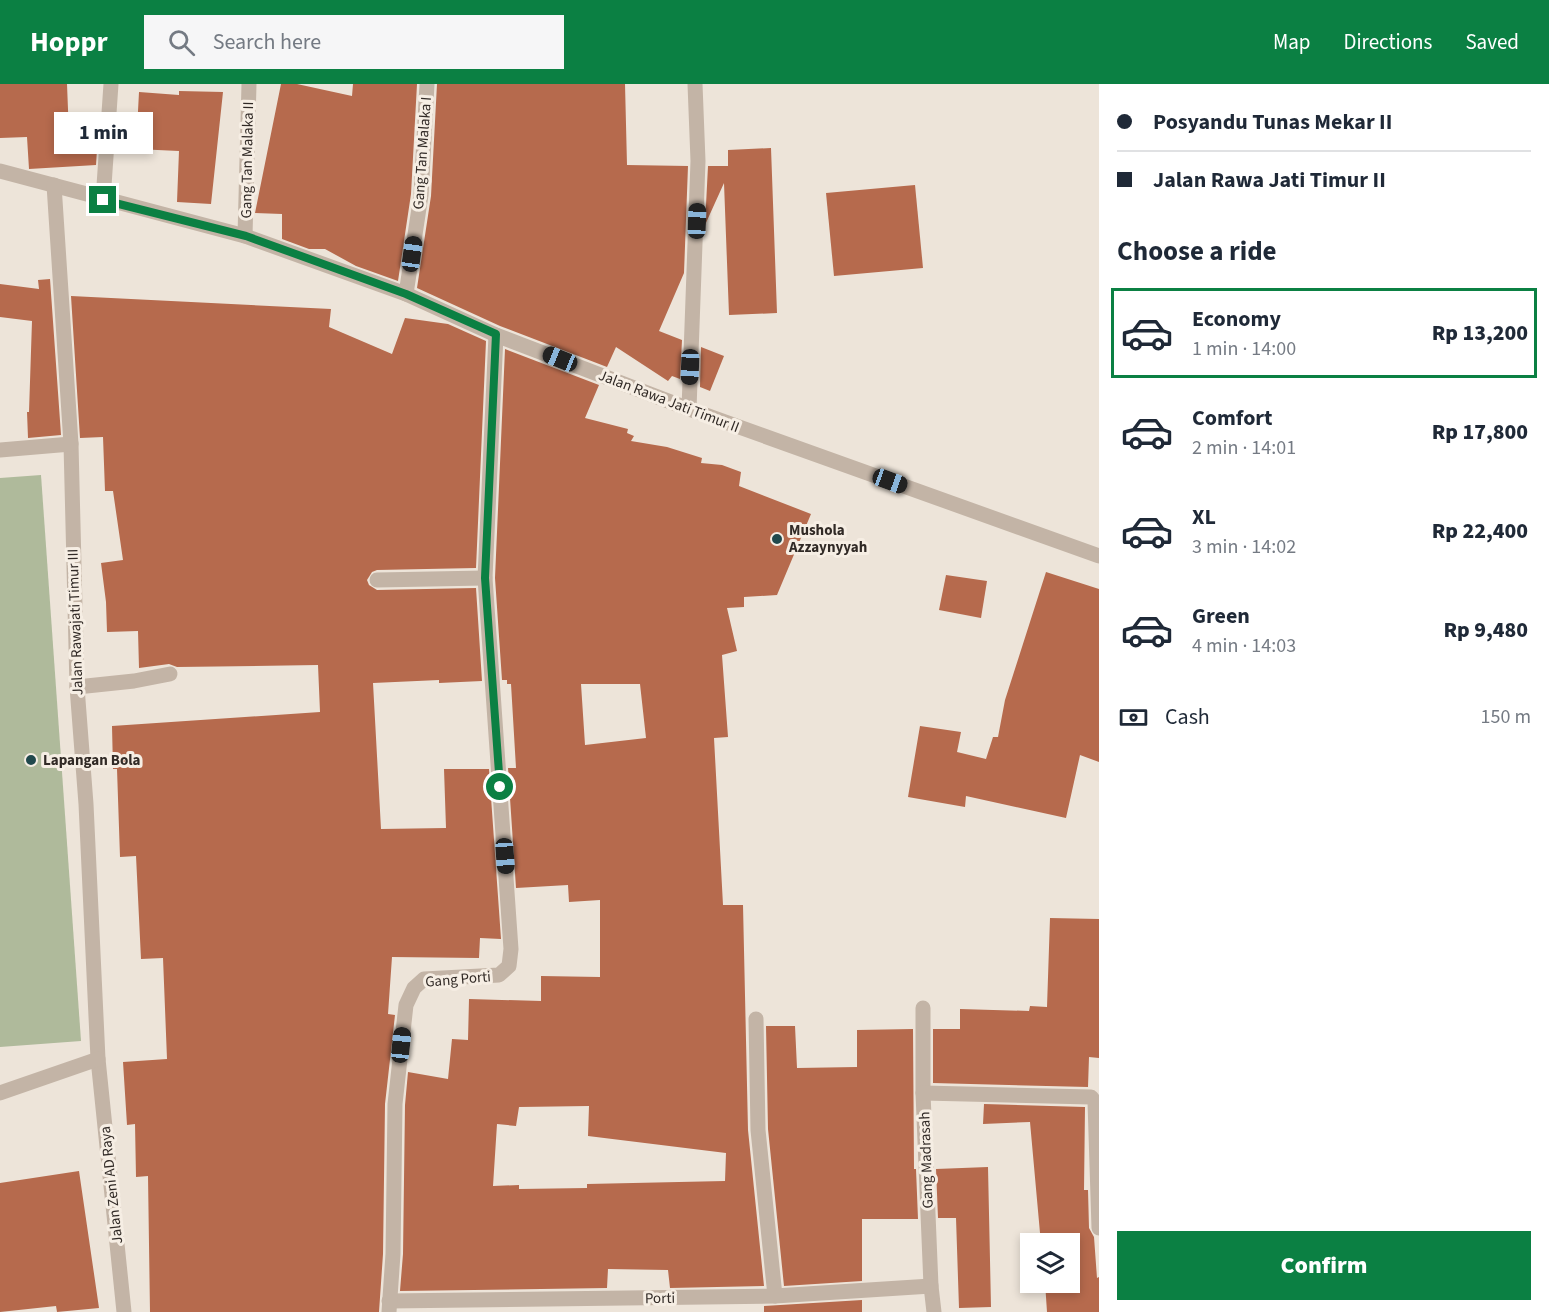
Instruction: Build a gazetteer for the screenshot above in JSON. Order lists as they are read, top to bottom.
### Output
{
  "streets": {
    "street": [
      "Gang Tan Malaka I",
      "Gang Tan Malaka II",
      "Jalan Rawa Jati Timur II",
      "Jalan Rawajati Timur III",
      "Gang Porti",
      "Gang Madrasah",
      "Jalan Zeni AD Raya",
      "Porti"
    ]
  },
  "crossings": [
    ["Gang Tan Malaka I", "Jalan Rawa Jati Timur II"],
    ["Gang Tan Malaka II", "Jalan Rawa Jati Timur II"],
    ["Jalan Rawa Jati Timur II", "Jalan Rawajati Timur III"],
    ["Jalan Rawa Jati Timur II", "Gang Porti"],
    ["Jalan Rawajati Timur III", "Jalan Zeni AD Raya"],
    ["Gang Porti", "Porti"],
    ["Gang Madrasah", "Porti"]
  ],
  "places": ["Mushola Azzaynyyah", "Lapangan Bola"],
  "page": {
    "header": "Hoppr",
    "search": "Search here",
    "nav": ["Map", "Directions", "Saved"],
    "banner": ["Posyandu Tunas Mekar II", "Jalan Rawa Jati Timur II"],
    "bubble": "1 min",
    "heading": "Choose a ride",
    "list": [
      {
        "name": "Economy",
        "note": "1 min · 14:00",
        "value": "Rp 13,200"
      },
      {
        "name": "Comfort",
        "note": "2 min · 14:01",
        "value": "Rp 17,800"
      },
      {
        "name": "XL",
        "note": "3 min · 14:02",
        "value": "Rp 22,400"
      },
      {
        "name": "Green",
        "note": "4 min · 14:03",
        "value": "Rp 9,480"
      }
    ],
    "pay": ["Cash", "150 m"],
    "buttons": "Confirm"
  }
}
